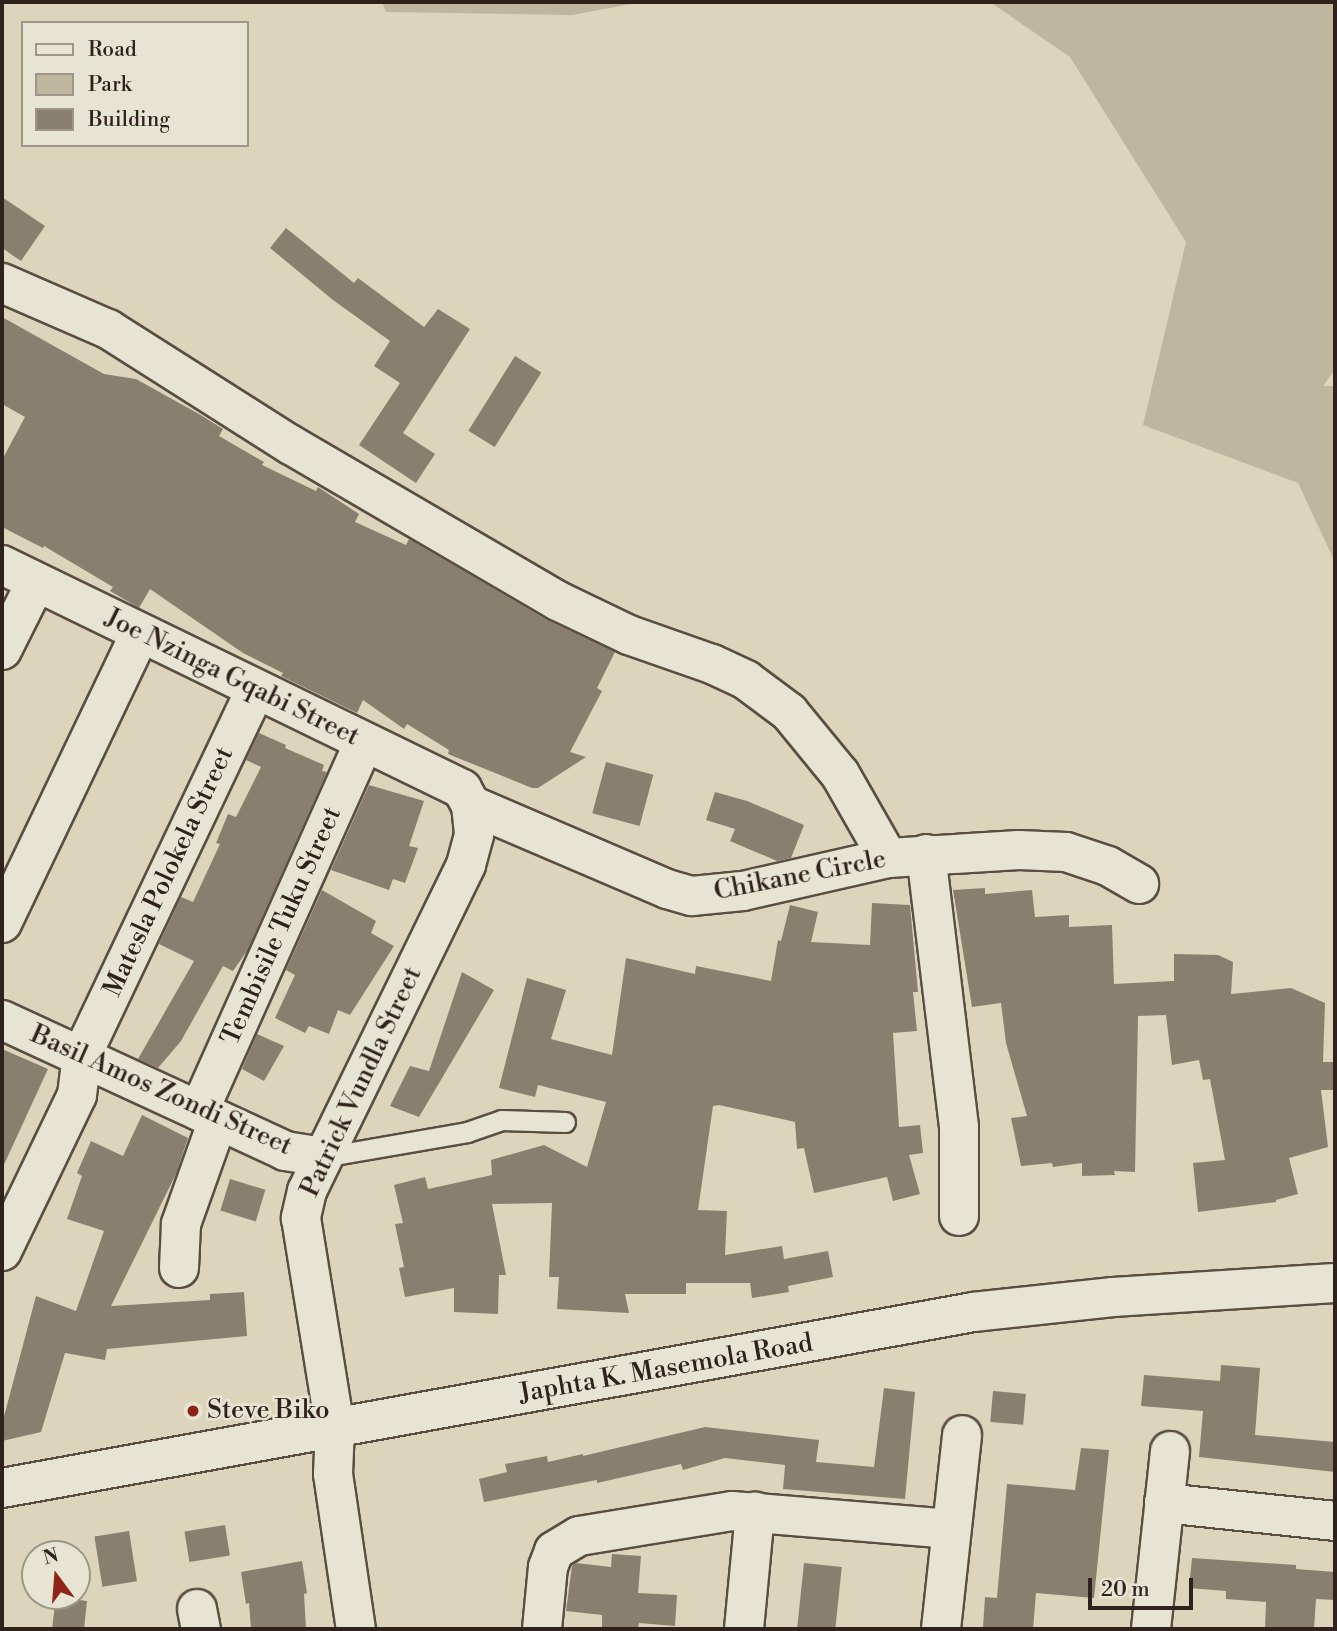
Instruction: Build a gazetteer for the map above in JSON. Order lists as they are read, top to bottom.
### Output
{
  "streets": {
    "street": [
      "Joe Nzinga Gqabi Street",
      "Matesla Polokela Street",
      "Chikane Circle",
      "Tembisile Tuku Street",
      "Patrick Vundla Street",
      "Basil Amos Zondi Street",
      "Japhta K. Masemola Road"
    ]
  },
  "crossings": [
    ["Joe Nzinga Gqabi Street", "Matesla Polokela Street"],
    ["Joe Nzinga Gqabi Street", "Chikane Circle"],
    ["Joe Nzinga Gqabi Street", "Tembisile Tuku Street"],
    ["Joe Nzinga Gqabi Street", "Patrick Vundla Street"],
    ["Matesla Polokela Street", "Basil Amos Zondi Street"],
    ["Chikane Circle", "Patrick Vundla Street"],
    ["Tembisile Tuku Street", "Basil Amos Zondi Street"],
    ["Patrick Vundla Street", "Basil Amos Zondi Street"],
    ["Patrick Vundla Street", "Japhta K. Masemola Road"]
  ],
  "places": ["Steve Biko"],
  "legend": ["Road", "Park", "Building"],
  "scale_bar": "20 m",
  "north": "top"
}
